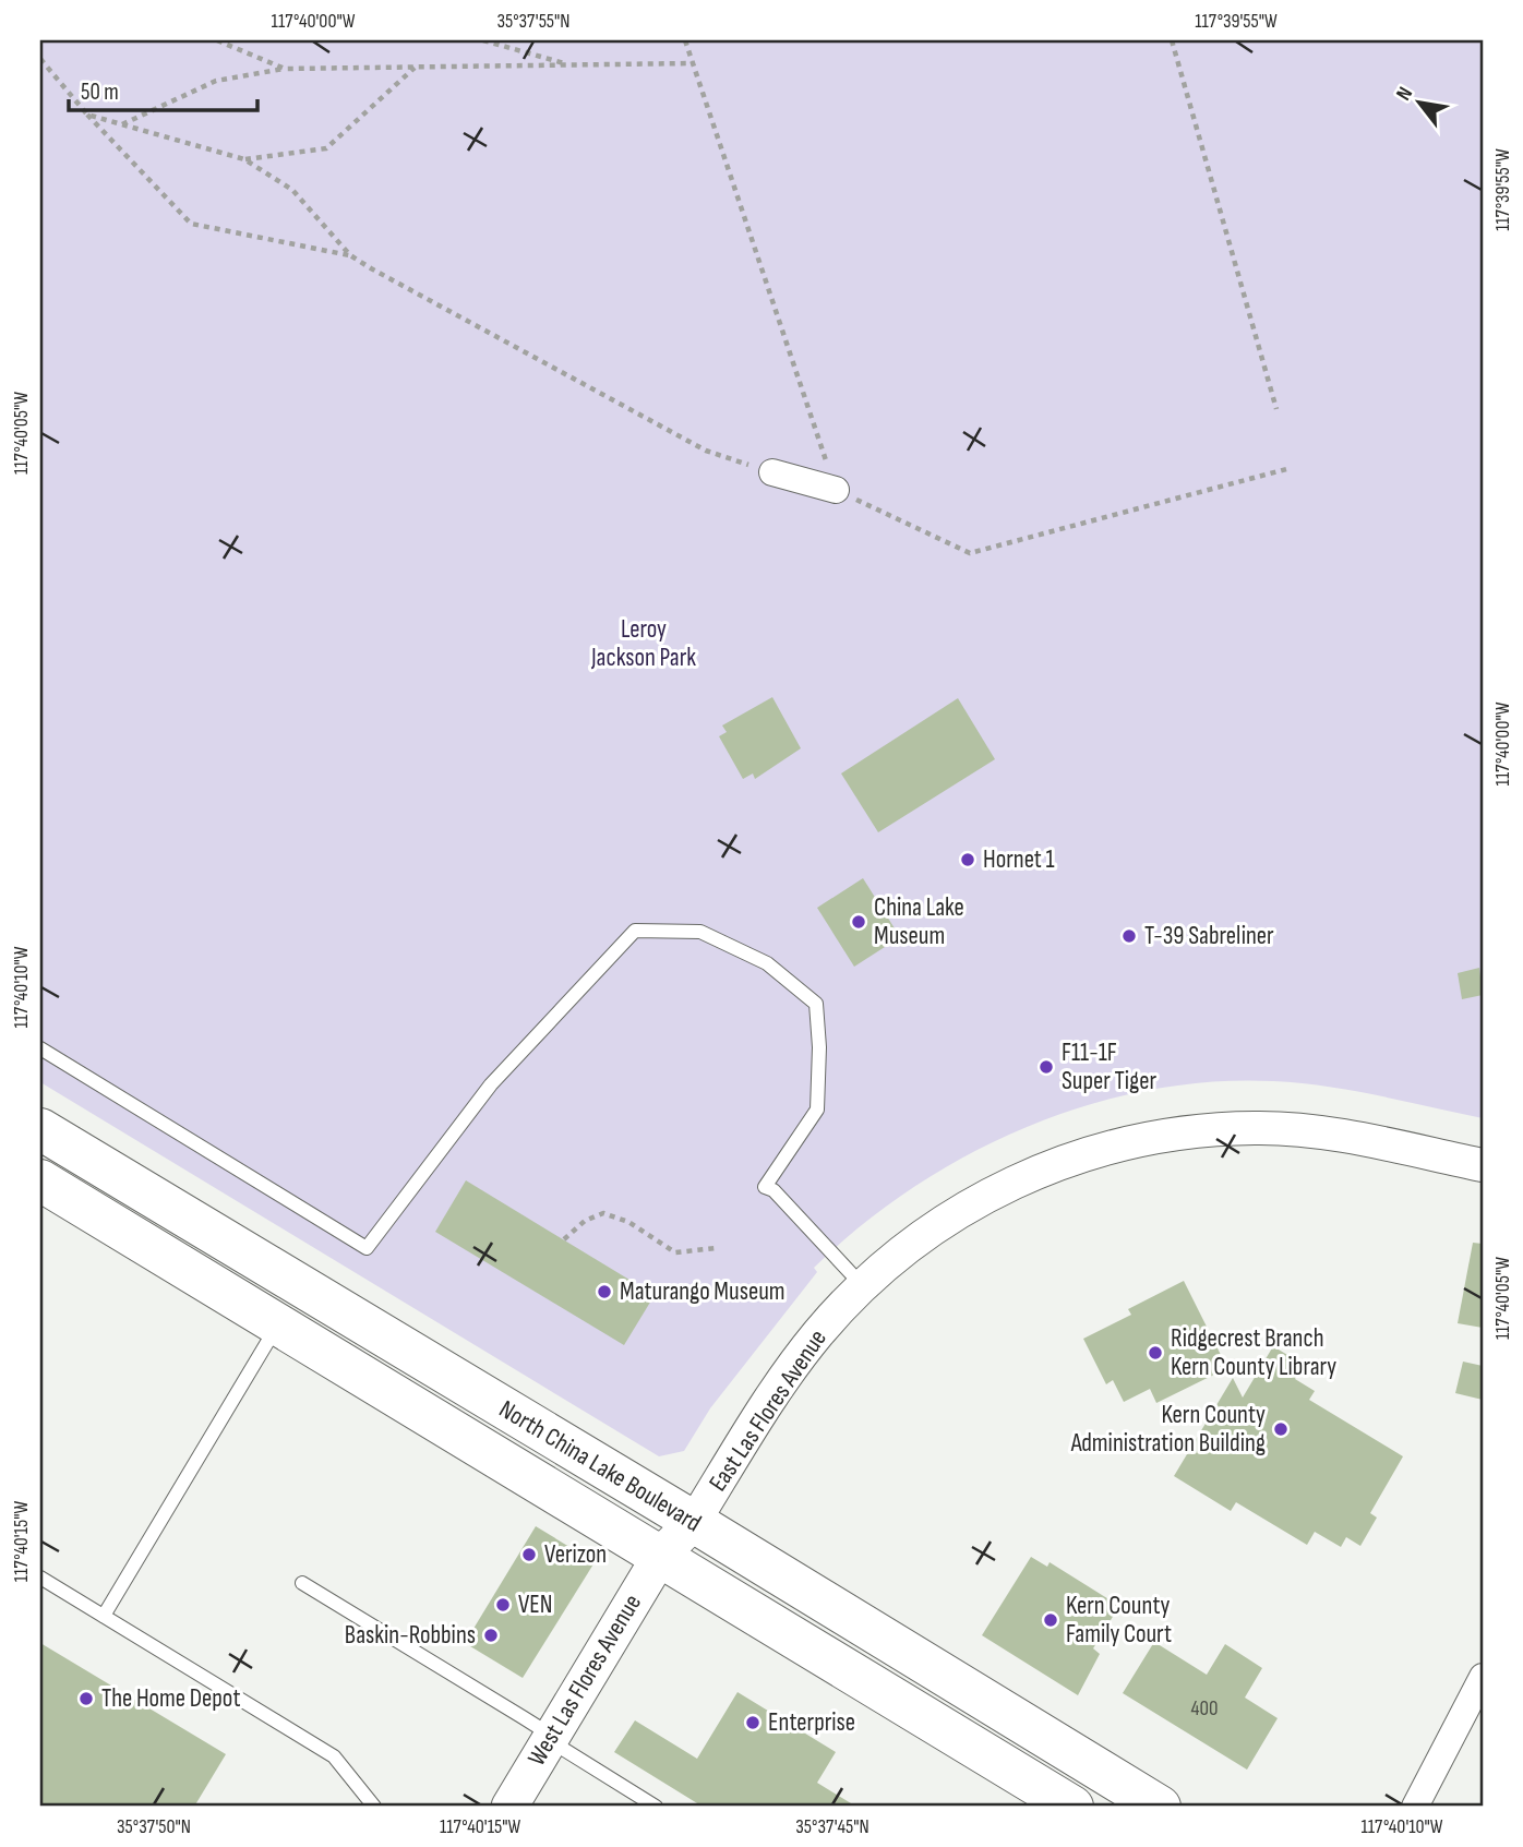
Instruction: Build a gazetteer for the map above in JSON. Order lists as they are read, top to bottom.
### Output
{
  "streets": {
    "main road": ["North China Lake Boulevard", "West Las Flores Avenue"],
    "street": ["East Las Flores Avenue"]
  },
  "crossings": [
    ["East Las Flores Avenue", "North China Lake Boulevard"],
    ["East Las Flores Avenue", "West Las Flores Avenue"],
    ["North China Lake Boulevard", "West Las Flores Avenue"]
  ],
  "parks": ["Leroy Jackson Park"],
  "places": [
    "Hornet 1",
    "China Lake Museum",
    "T-39 Sabreliner",
    "F11-1F Super Tiger",
    "Maturango Museum",
    "Ridgecrest Branch Kern County Library",
    "Kern County Administration Building",
    "Verizon",
    "VEN",
    "Kern County Family Court",
    "Baskin-Robbins",
    "The Home Depot",
    "Enterprise"
  ],
  "house_numbers": ["400"],
  "scale_bar": "50 m",
  "north": "top left",
  "coordinates": [
    "117°40'00\"W",
    "35°37'55\"N",
    "117°39'55\"W",
    "117°40'05\"W",
    "117°40'10\"W",
    "117°40'15\"W",
    "35°37'50\"N",
    "35°37'45\"N"
  ]
}
